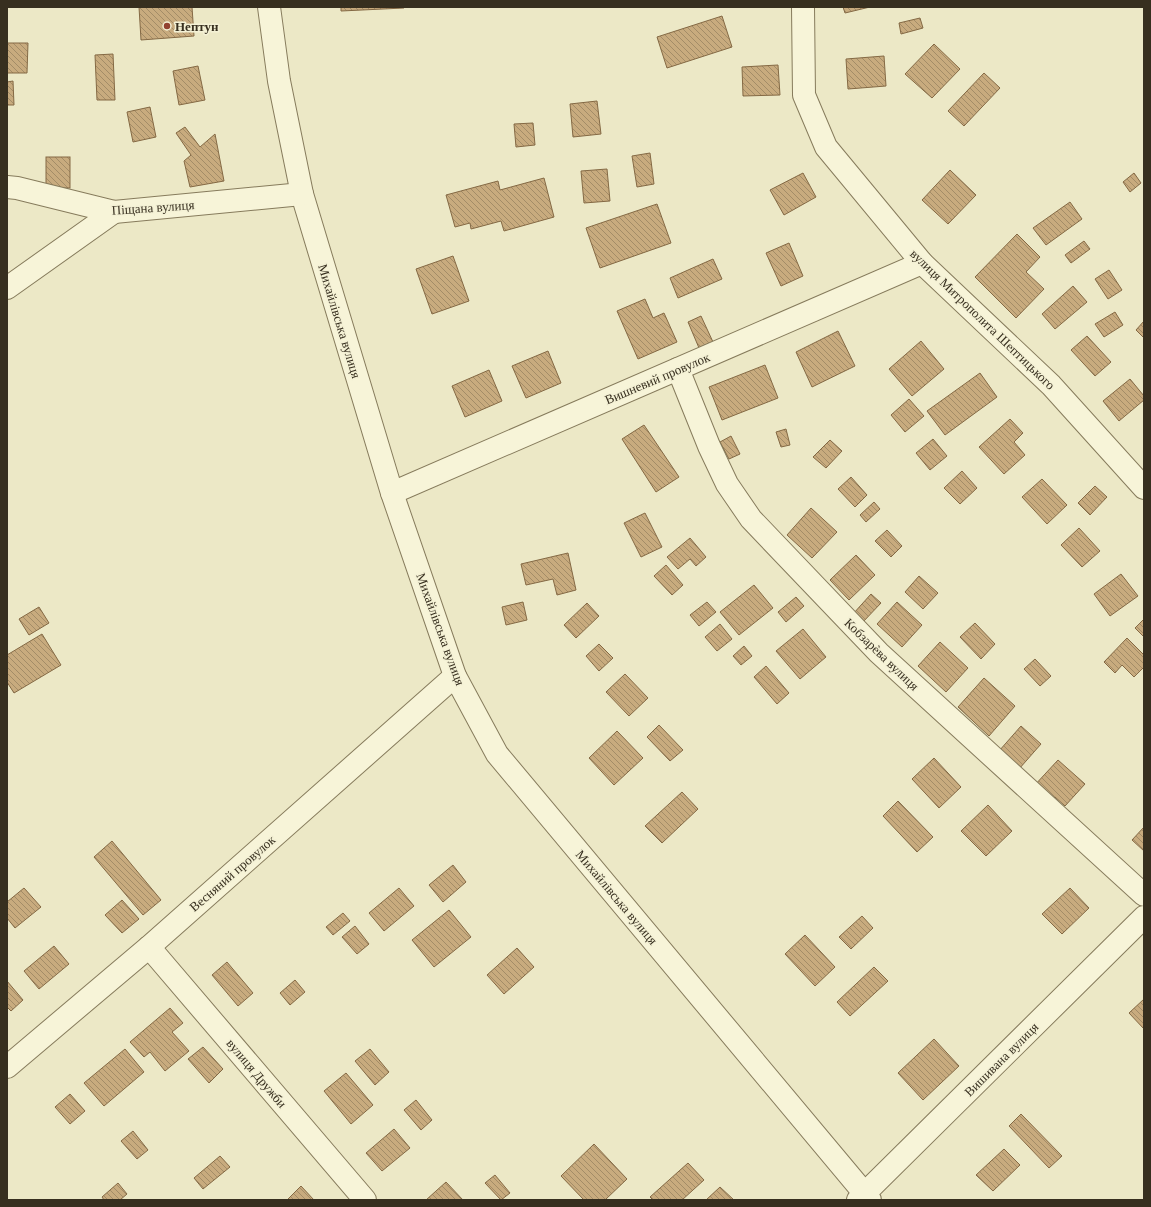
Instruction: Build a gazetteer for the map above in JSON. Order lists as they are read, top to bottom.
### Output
{
  "streets": {
    "street": [
      "Піщана вулиця",
      "вулиця Митрополита Шептицького",
      "Михайлівська вулиця",
      "Вишневий провулок",
      "Кобзарèва вулиця",
      "Весняний провулок",
      "Вишивана вулиця",
      "вулиця Дружби"
    ]
  },
  "crossings": [
    ["Піщана вулиця", "Михайлівська вулиця"],
    ["вулиця Митрополита Шептицького", "Вишневий провулок"],
    ["Михайлівська вулиця", "Вишневий провулок"],
    ["Михайлівська вулиця", "Весняний провулок"],
    ["Михайлівська вулиця", "Вишивана вулиця"],
    ["Вишневий провулок", "Кобзарèва вулиця"],
    ["Весняний провулок", "вулиця Дружби"]
  ],
  "places": ["Нептун"]
}
